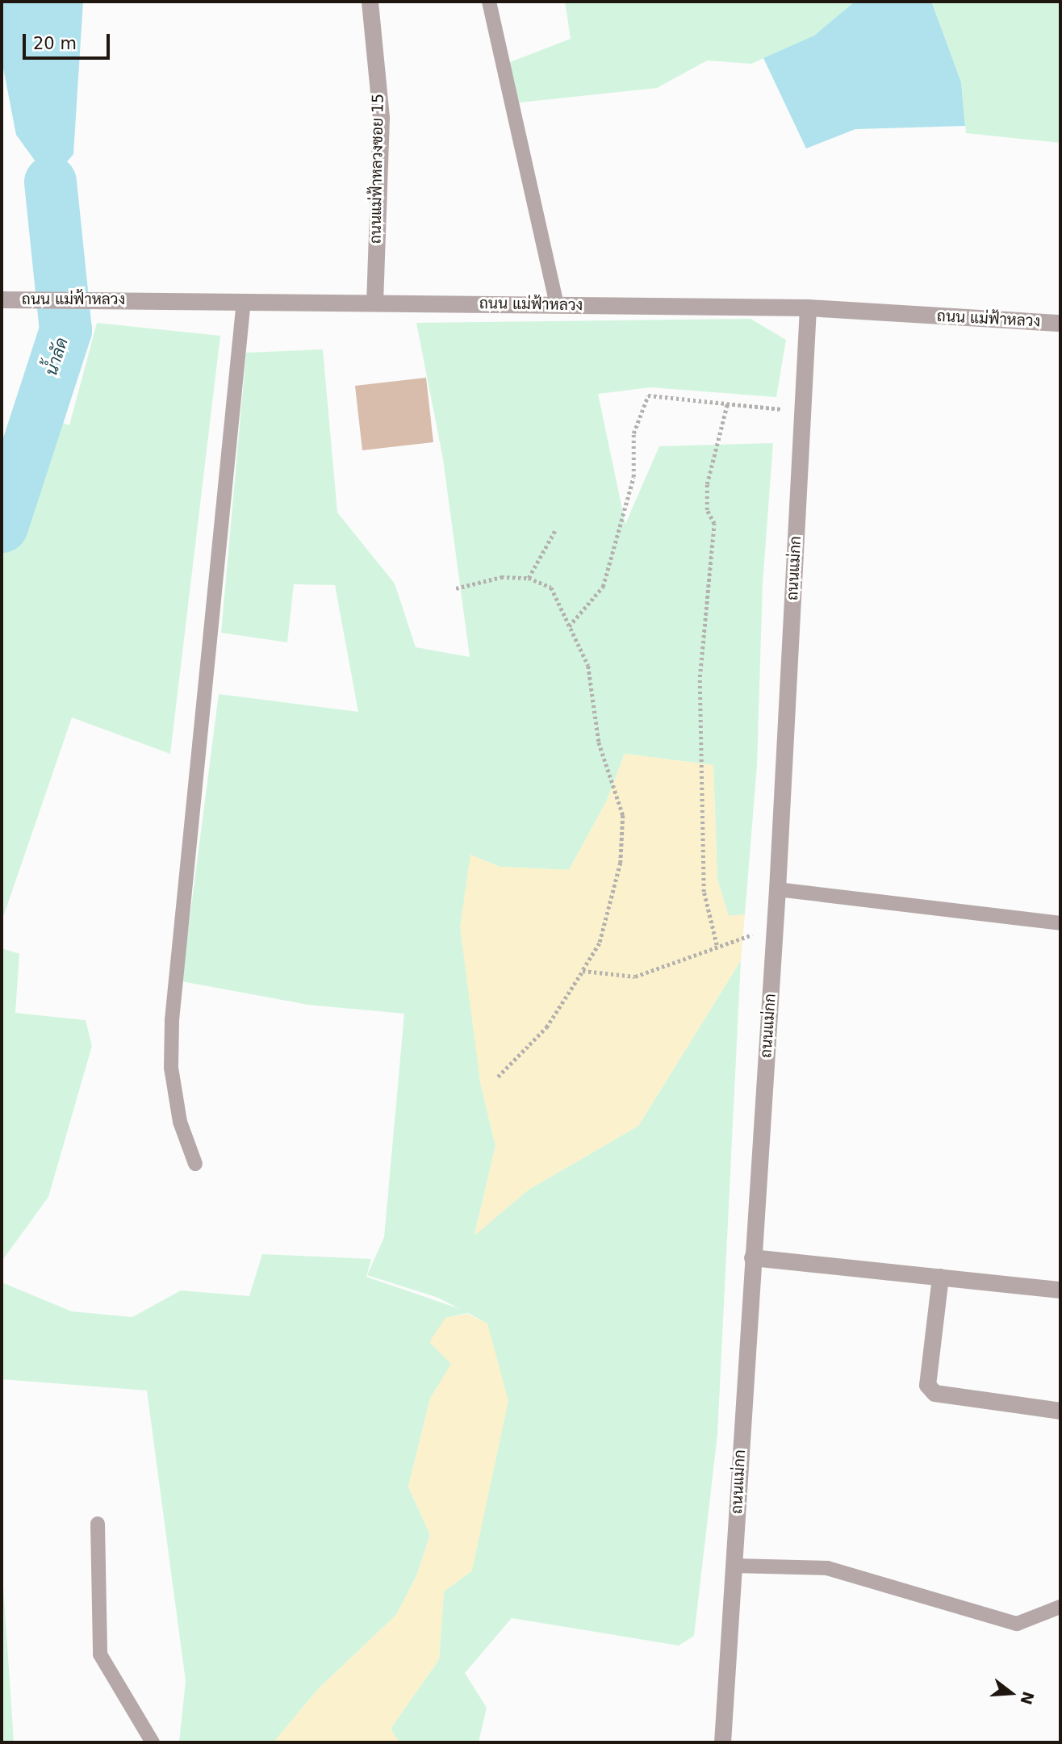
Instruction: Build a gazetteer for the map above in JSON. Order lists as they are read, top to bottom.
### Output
{
  "streets": {
    "street": ["ถนนแม่ฟ้าหลวงซอย 15", "ถนน แม่ฟ้าหลวง", "ถนนแม่กก"]
  },
  "crossings": [
    ["ถนนแม่ฟ้าหลวงซอย 15", "ถนน แม่ฟ้าหลวง"],
    ["ถนน แม่ฟ้าหลวง", "ถนนแม่กก"]
  ],
  "water": ["น้ำลัด"],
  "scale_bar": "20 m",
  "north": "right"
}
